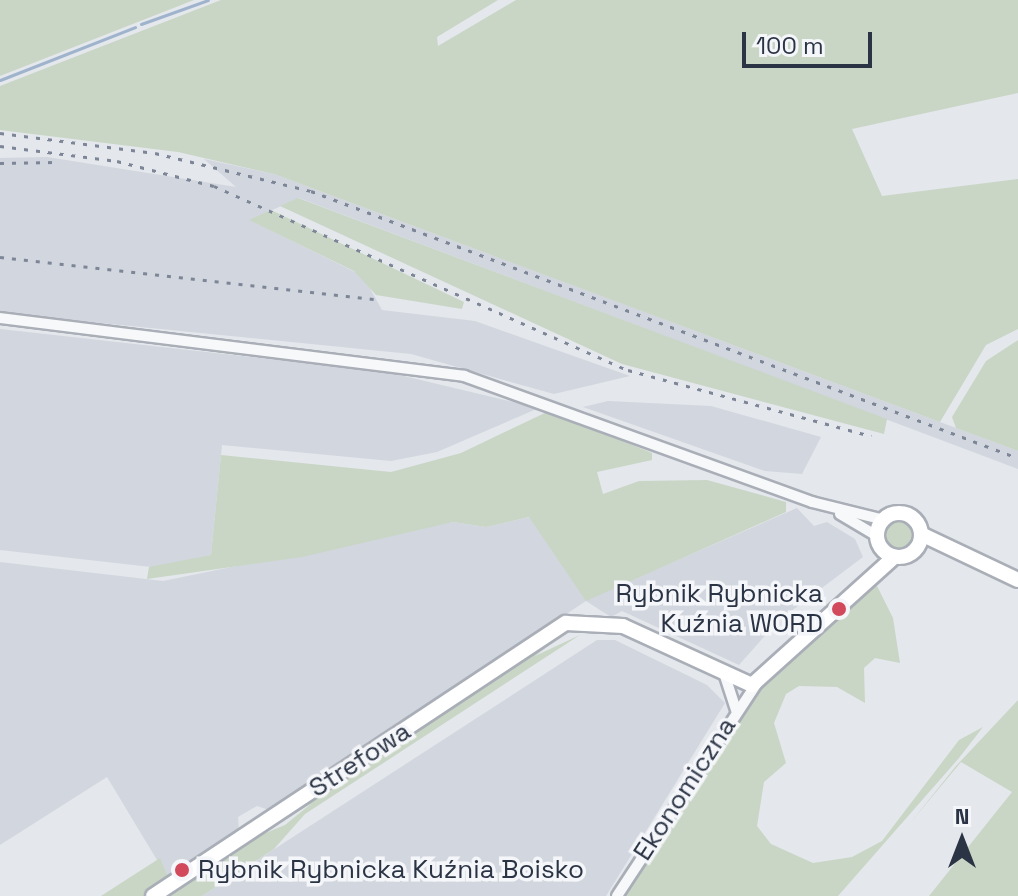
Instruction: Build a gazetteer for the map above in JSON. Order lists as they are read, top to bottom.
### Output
{
  "streets": {
    "street": ["Strefowa", "Ekonomiczna"]
  },
  "crossings": [
    ["Strefowa", "Ekonomiczna"]
  ],
  "places": ["Rybnik Rybnicka Kuźnia WORD", "Rybnik Rybnicka Kuźnia Boisko"],
  "scale_bar": "100 m",
  "north": "top"
}
